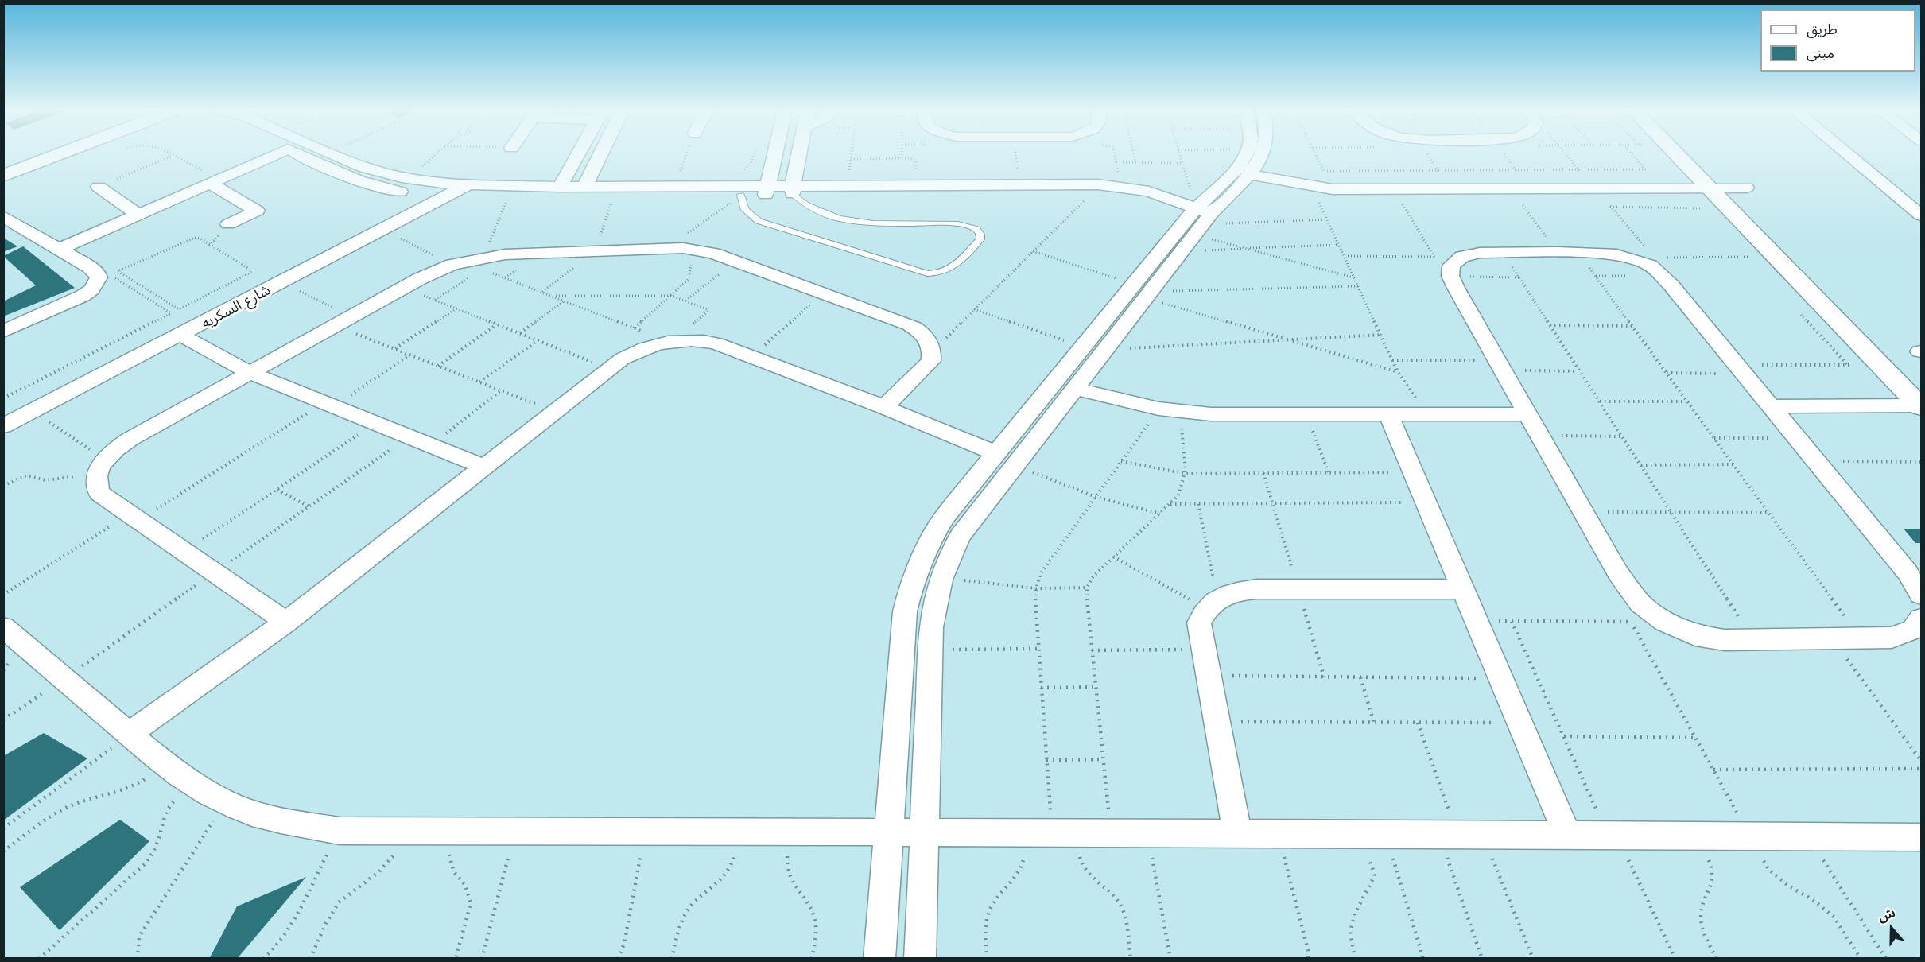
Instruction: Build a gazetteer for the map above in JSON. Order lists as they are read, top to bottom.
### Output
{
  "streets": {
    "street": ["شارع السكريه"]
  },
  "legend": ["طريق", "مبنى"],
  "north": "top"
}
